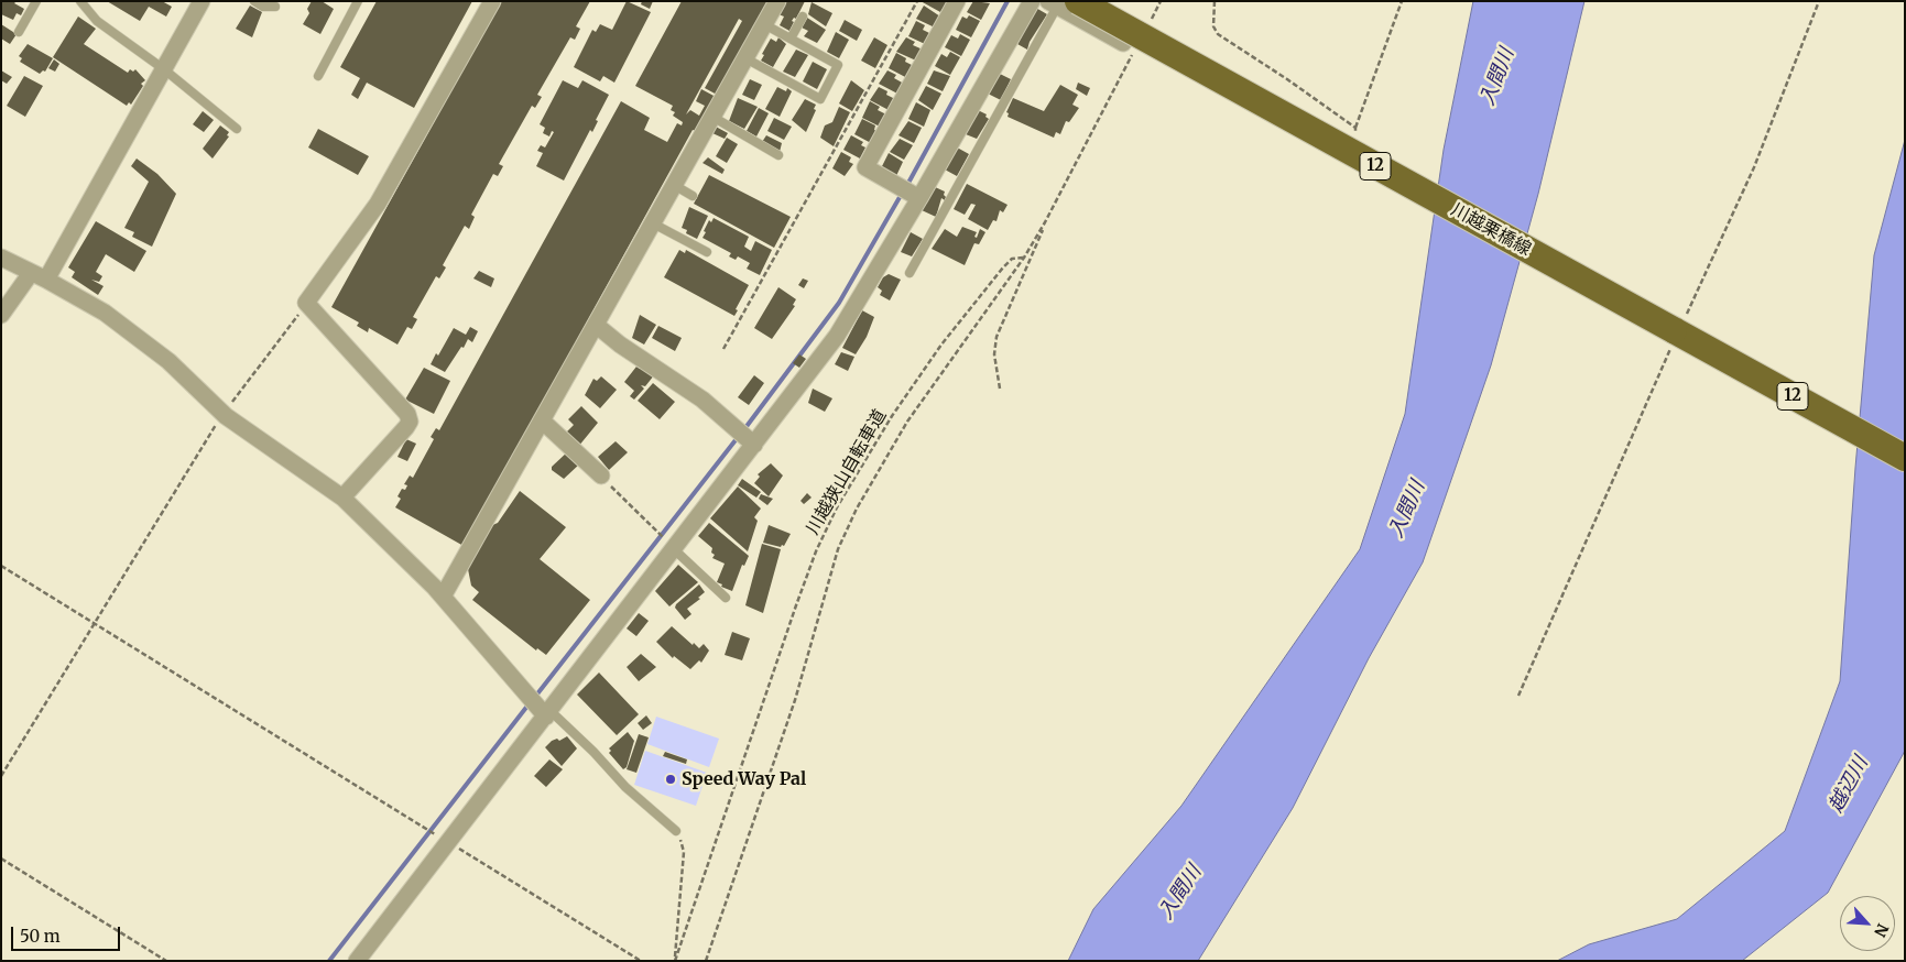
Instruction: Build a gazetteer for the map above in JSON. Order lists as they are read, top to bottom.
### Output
{
  "streets": {
    "main road": ["12", "川越栗橋線"],
    "path": ["川越狭山自転車道"]
  },
  "water": ["入間川", "越辺川"],
  "places": ["Speed Way Pal"],
  "scale_bar": "50 m",
  "north": "bottom right"
}
